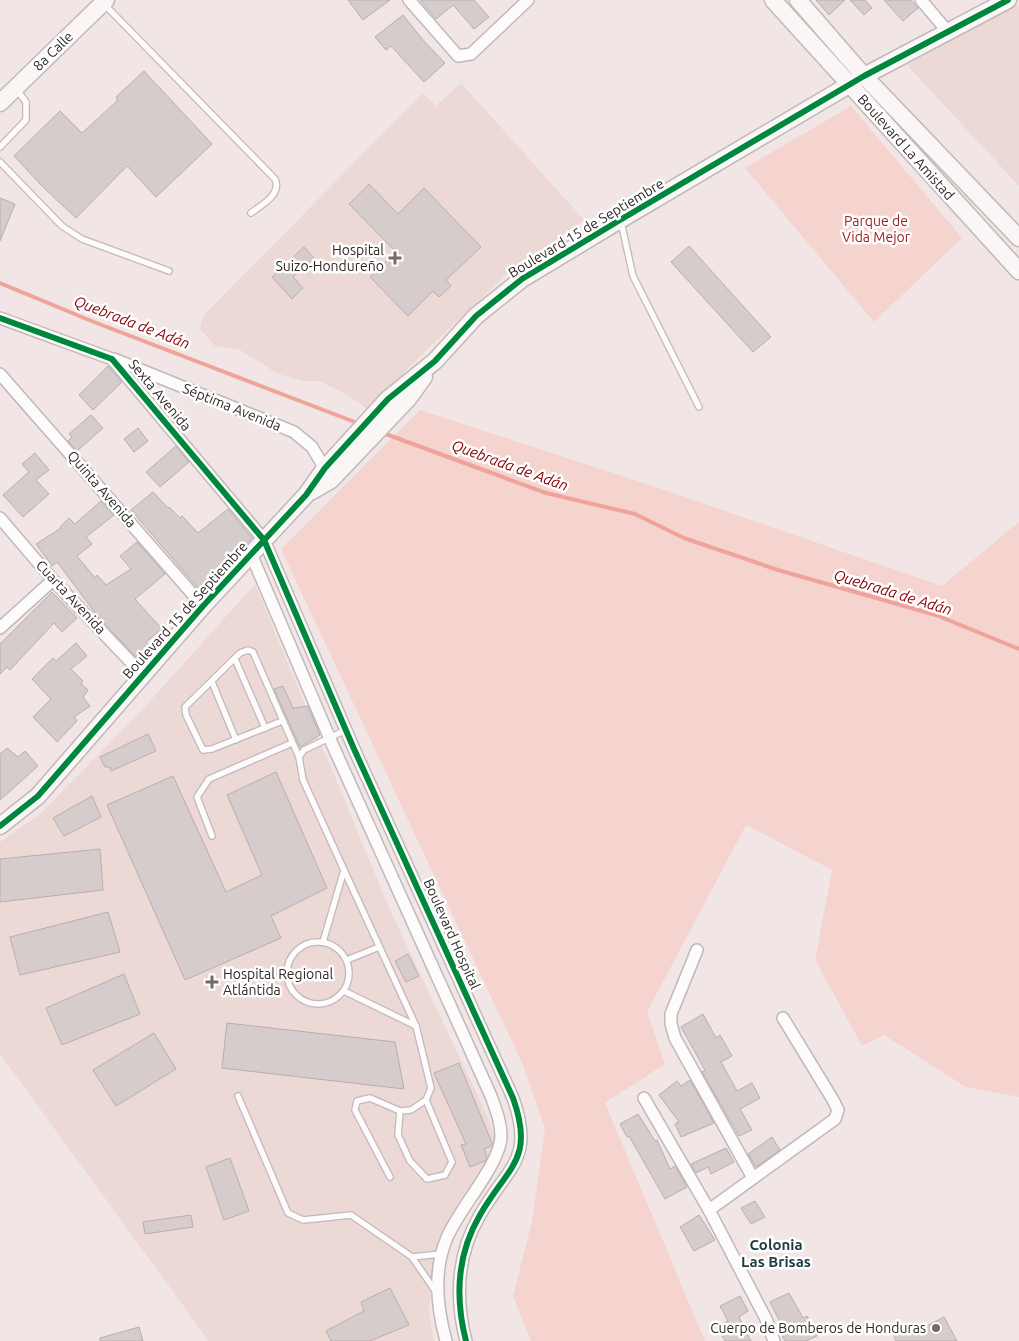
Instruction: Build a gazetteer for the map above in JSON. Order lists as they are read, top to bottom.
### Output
{
  "streets": {
    "street": [
      "8a Calle",
      "Boulevard La Amistad",
      "Boulevard 15 de Septiembre",
      "Sexta Avenida",
      "Séptima Avenida",
      "Quinta Avenida",
      "Cuarta Avenida",
      "Boulevard Hospital"
    ]
  },
  "crossings": [
    ["Boulevard La Amistad", "Boulevard 15 de Septiembre"],
    ["Boulevard 15 de Septiembre", "Sexta Avenida"],
    ["Boulevard 15 de Septiembre", "Séptima Avenida"],
    ["Boulevard 15 de Septiembre", "Quinta Avenida"],
    ["Boulevard 15 de Septiembre", "Cuarta Avenida"],
    ["Boulevard 15 de Septiembre", "Boulevard Hospital"],
    ["Sexta Avenida", "Séptima Avenida"],
    ["Sexta Avenida", "Boulevard Hospital"]
  ],
  "districts": ["Colonia Las Brisas"],
  "water": ["Quebrada de Adán"],
  "parks": ["Parque de Vida Mejor"],
  "places": {
    "health": ["Hospital Suizo-Hondureño", "Hospital Regional Atlántida"],
    "other": ["Cuerpo de Bomberos de Honduras"]
  }
}
